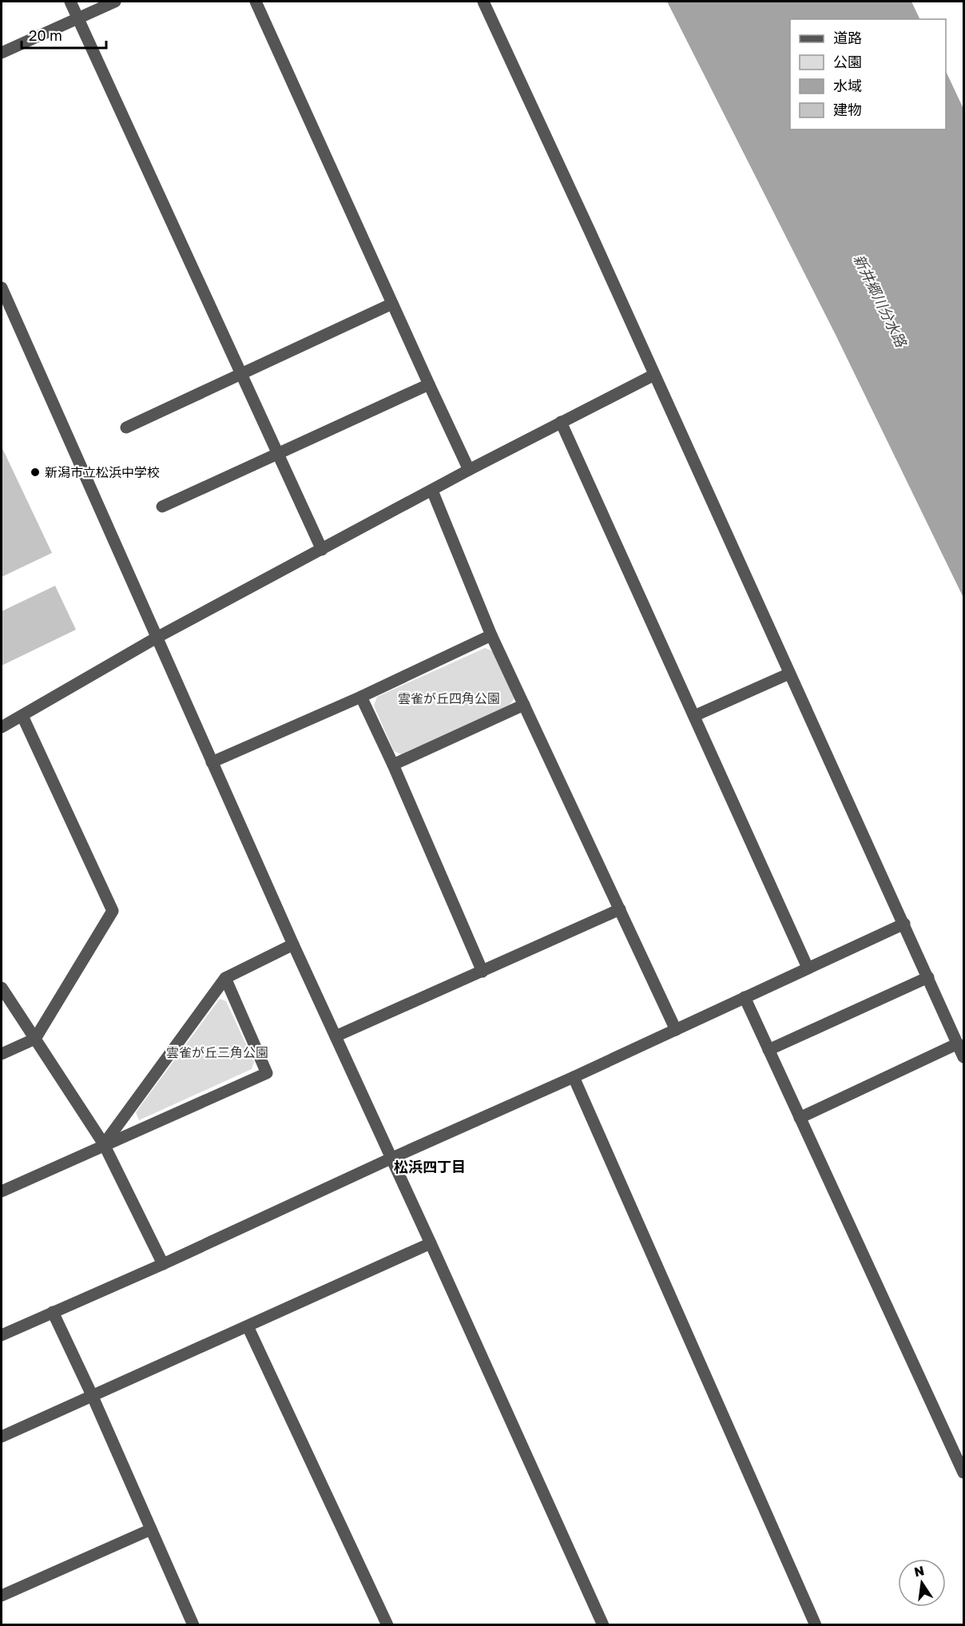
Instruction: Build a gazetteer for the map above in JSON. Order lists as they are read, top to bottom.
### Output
{
  "districts": ["松浜四丁目"],
  "water": ["新井郷川分水路"],
  "parks": ["雲雀が丘四角公園", "雲雀が丘三角公園"],
  "places": ["新潟市立松浜中学校"],
  "legend": [
    "道路",
    "公園",
    "水域",
    "建物"
  ],
  "scale_bar": "20 m",
  "north": "top"
}
